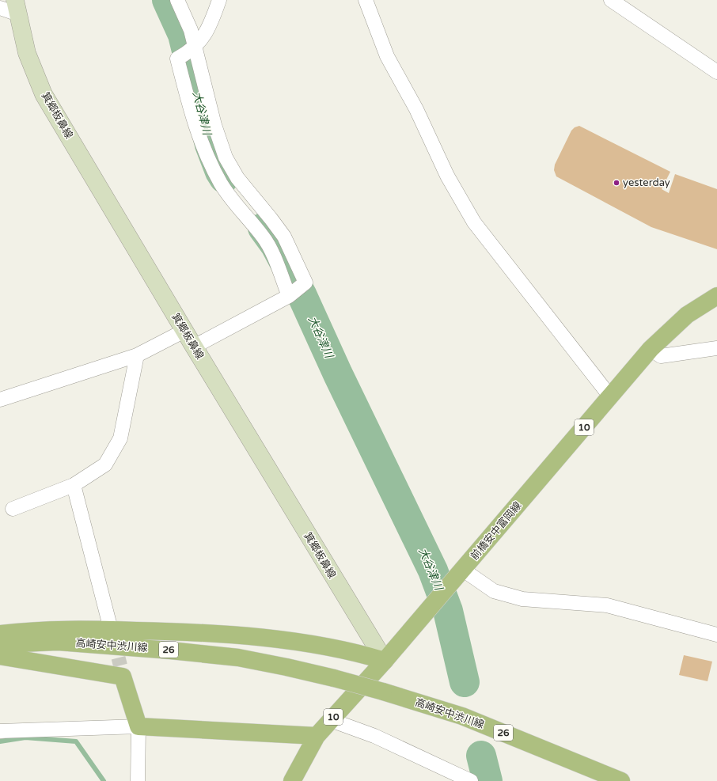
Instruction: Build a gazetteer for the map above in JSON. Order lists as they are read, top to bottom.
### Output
{
  "streets": {
    "main road": [
      "箕郷板鼻線",
      "10",
      "前橋安中富岡線",
      "高崎安中渋川線",
      "26"
    ]
  },
  "crossings": [
    ["箕郷板鼻線", "前橋安中富岡線"]
  ],
  "water": ["大谷津川"],
  "places": ["yesterday"]
}
